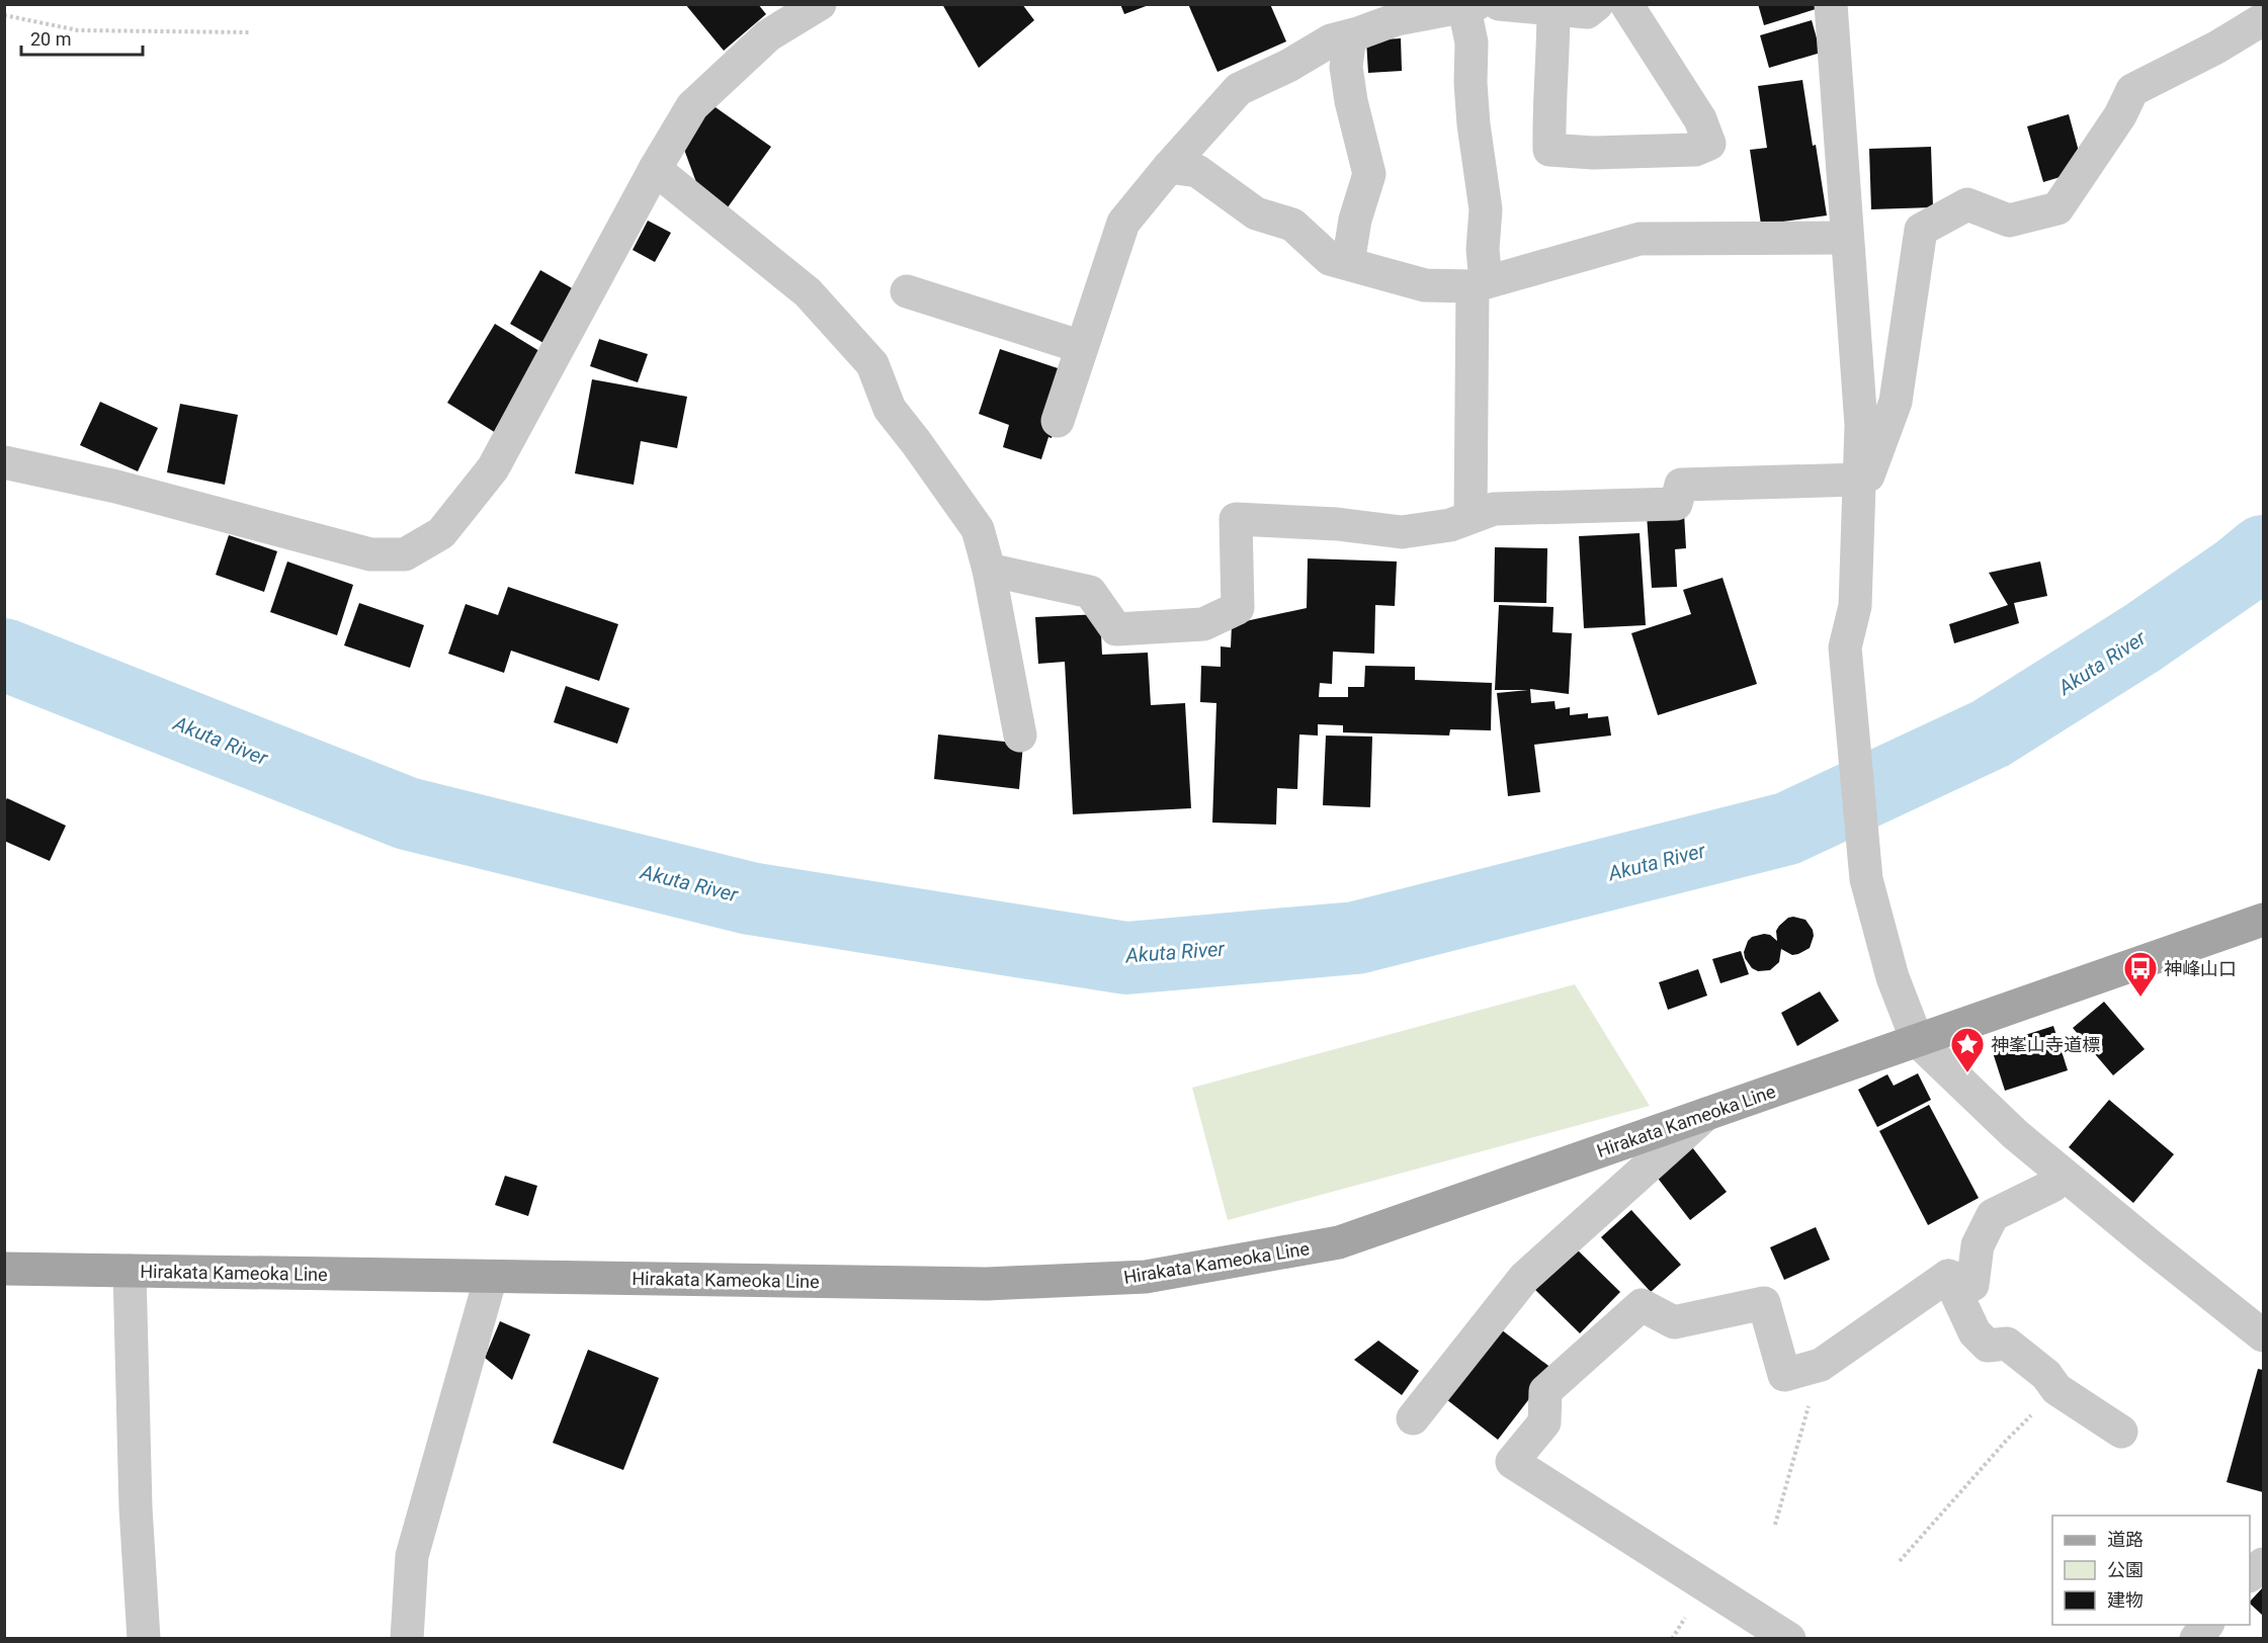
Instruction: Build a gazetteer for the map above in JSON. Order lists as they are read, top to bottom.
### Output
{
  "streets": {
    "main road": ["Hirakata Kameoka Line"]
  },
  "water": ["Akuta River"],
  "places": {
    "bus stop": ["神峰山口"],
    "place": ["神峯山寺道標"]
  },
  "legend": ["道路", "公園", "建物"],
  "scale_bar": "20 m"
}
